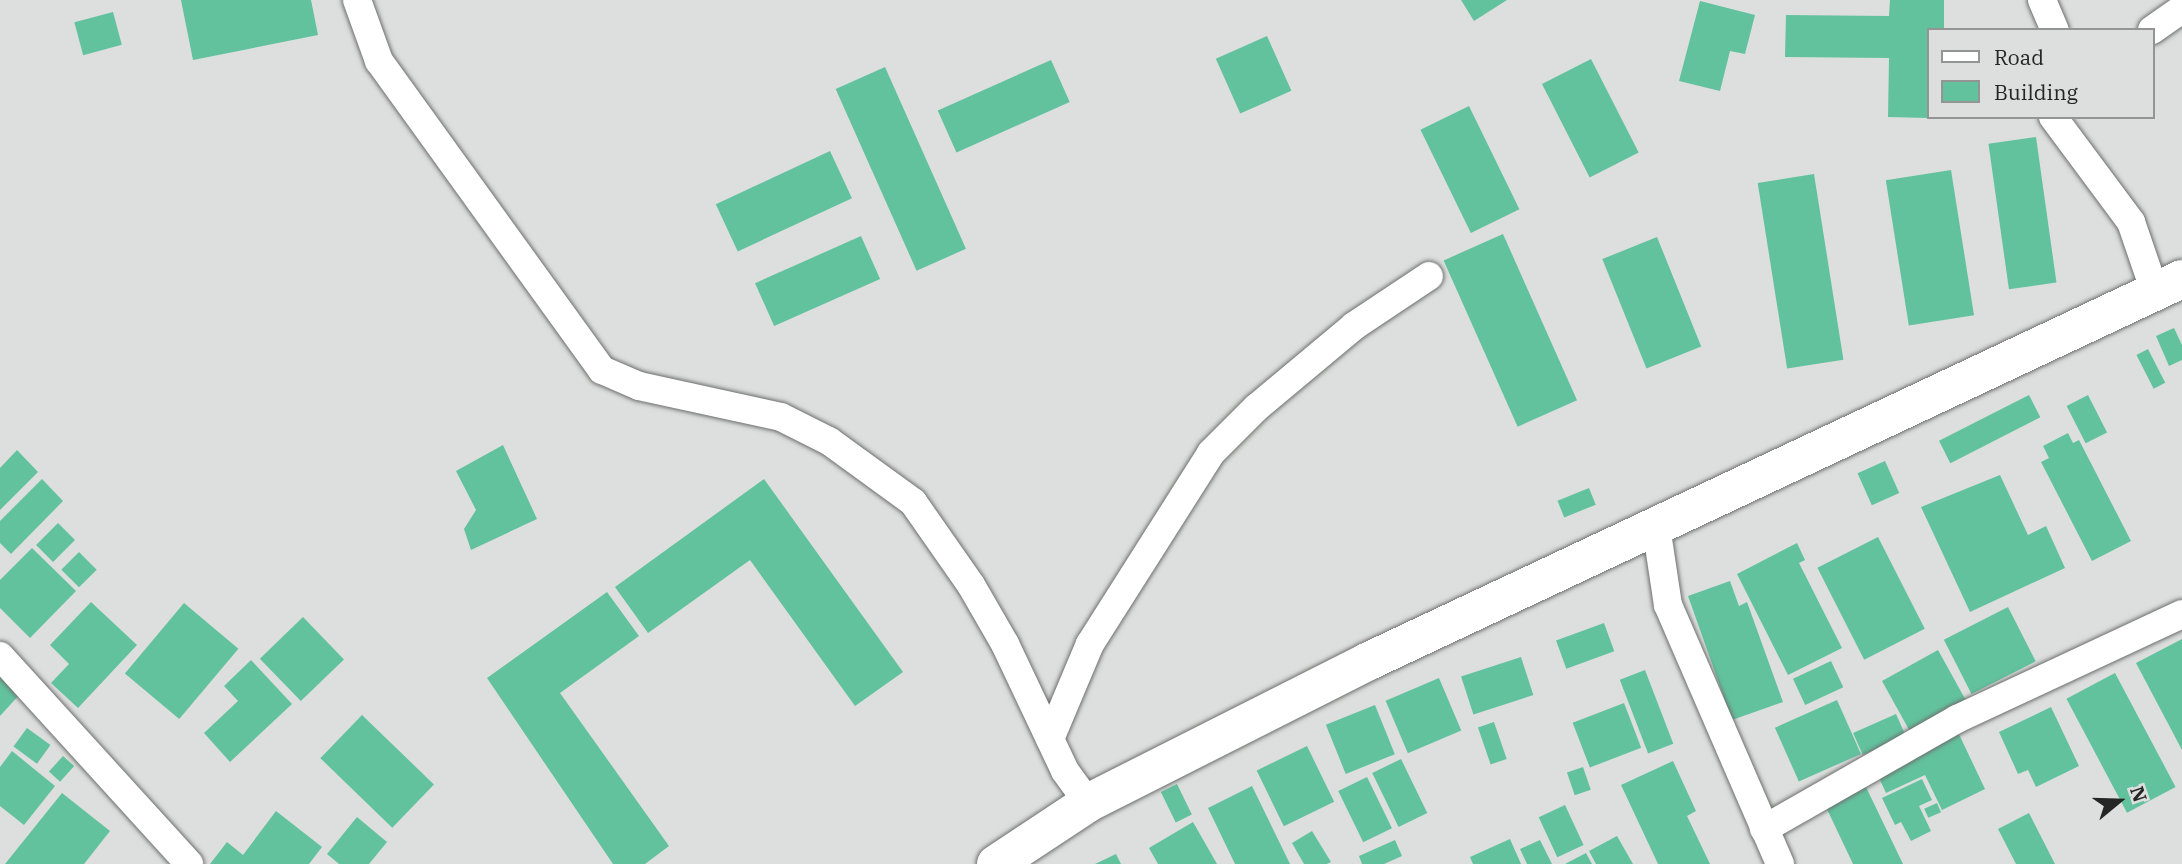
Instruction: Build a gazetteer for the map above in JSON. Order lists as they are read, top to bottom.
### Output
{
  "legend": ["Road", "Building"],
  "north": "right"
}
